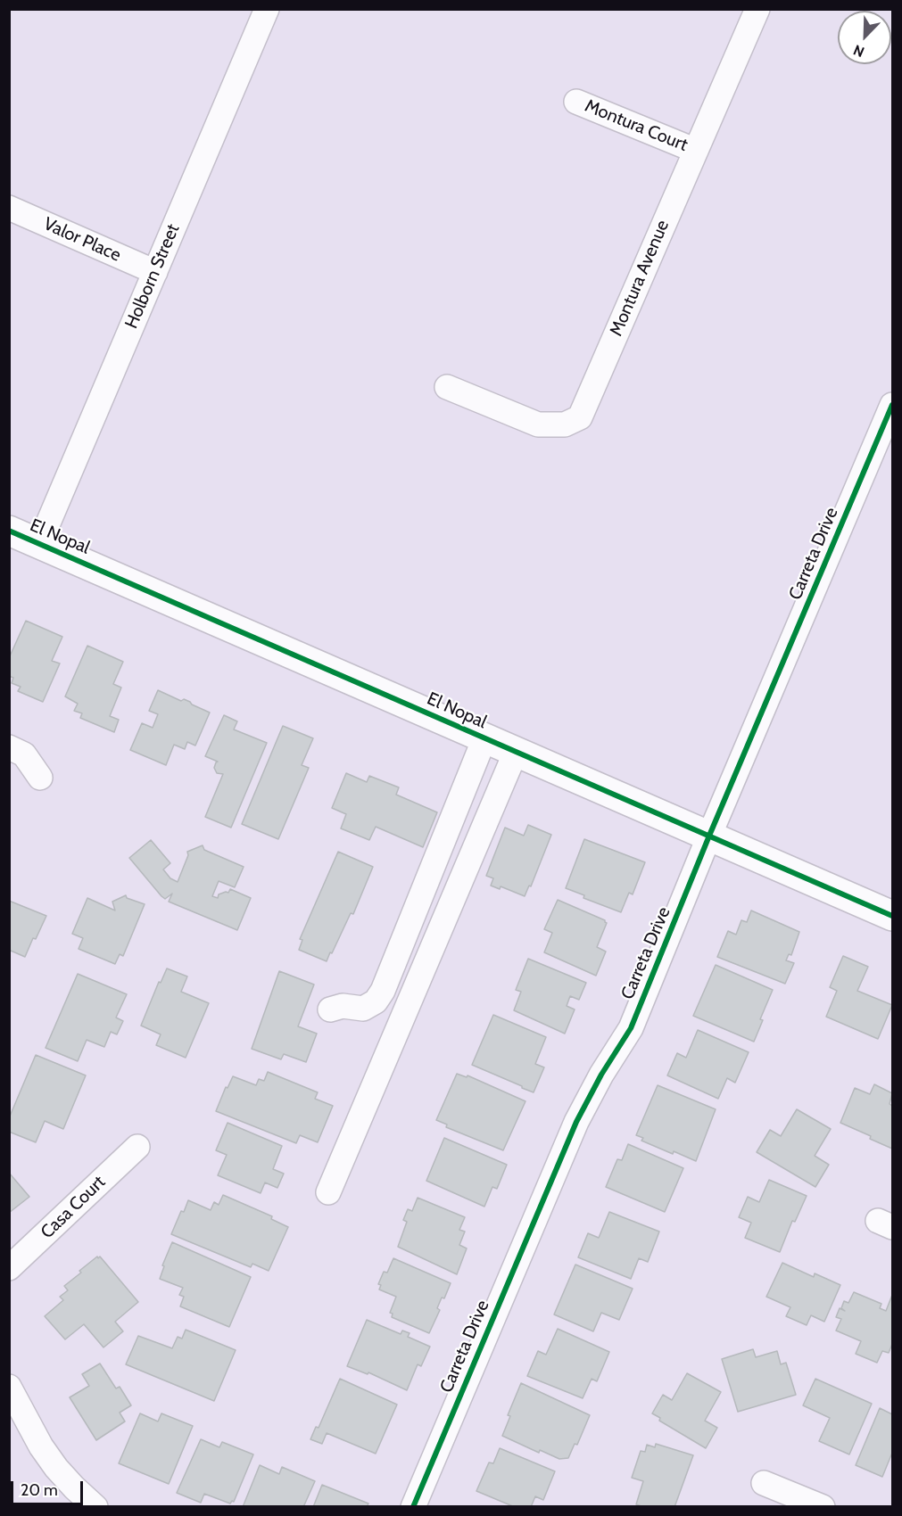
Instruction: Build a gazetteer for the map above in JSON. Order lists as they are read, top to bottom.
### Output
{
  "streets": {
    "main road": ["El Nopal"],
    "street": [
      "Montura Court",
      "Valor Place",
      "Holborn Street",
      "Montura Avenue",
      "Carreta Drive",
      "Casa Court"
    ]
  },
  "crossings": [
    ["Montura Court", "Montura Avenue"],
    ["Valor Place", "Holborn Street"],
    ["Holborn Street", "El Nopal"],
    ["El Nopal", "Carreta Drive"]
  ],
  "scale_bar": "20 m",
  "north": "bottom left"
}
